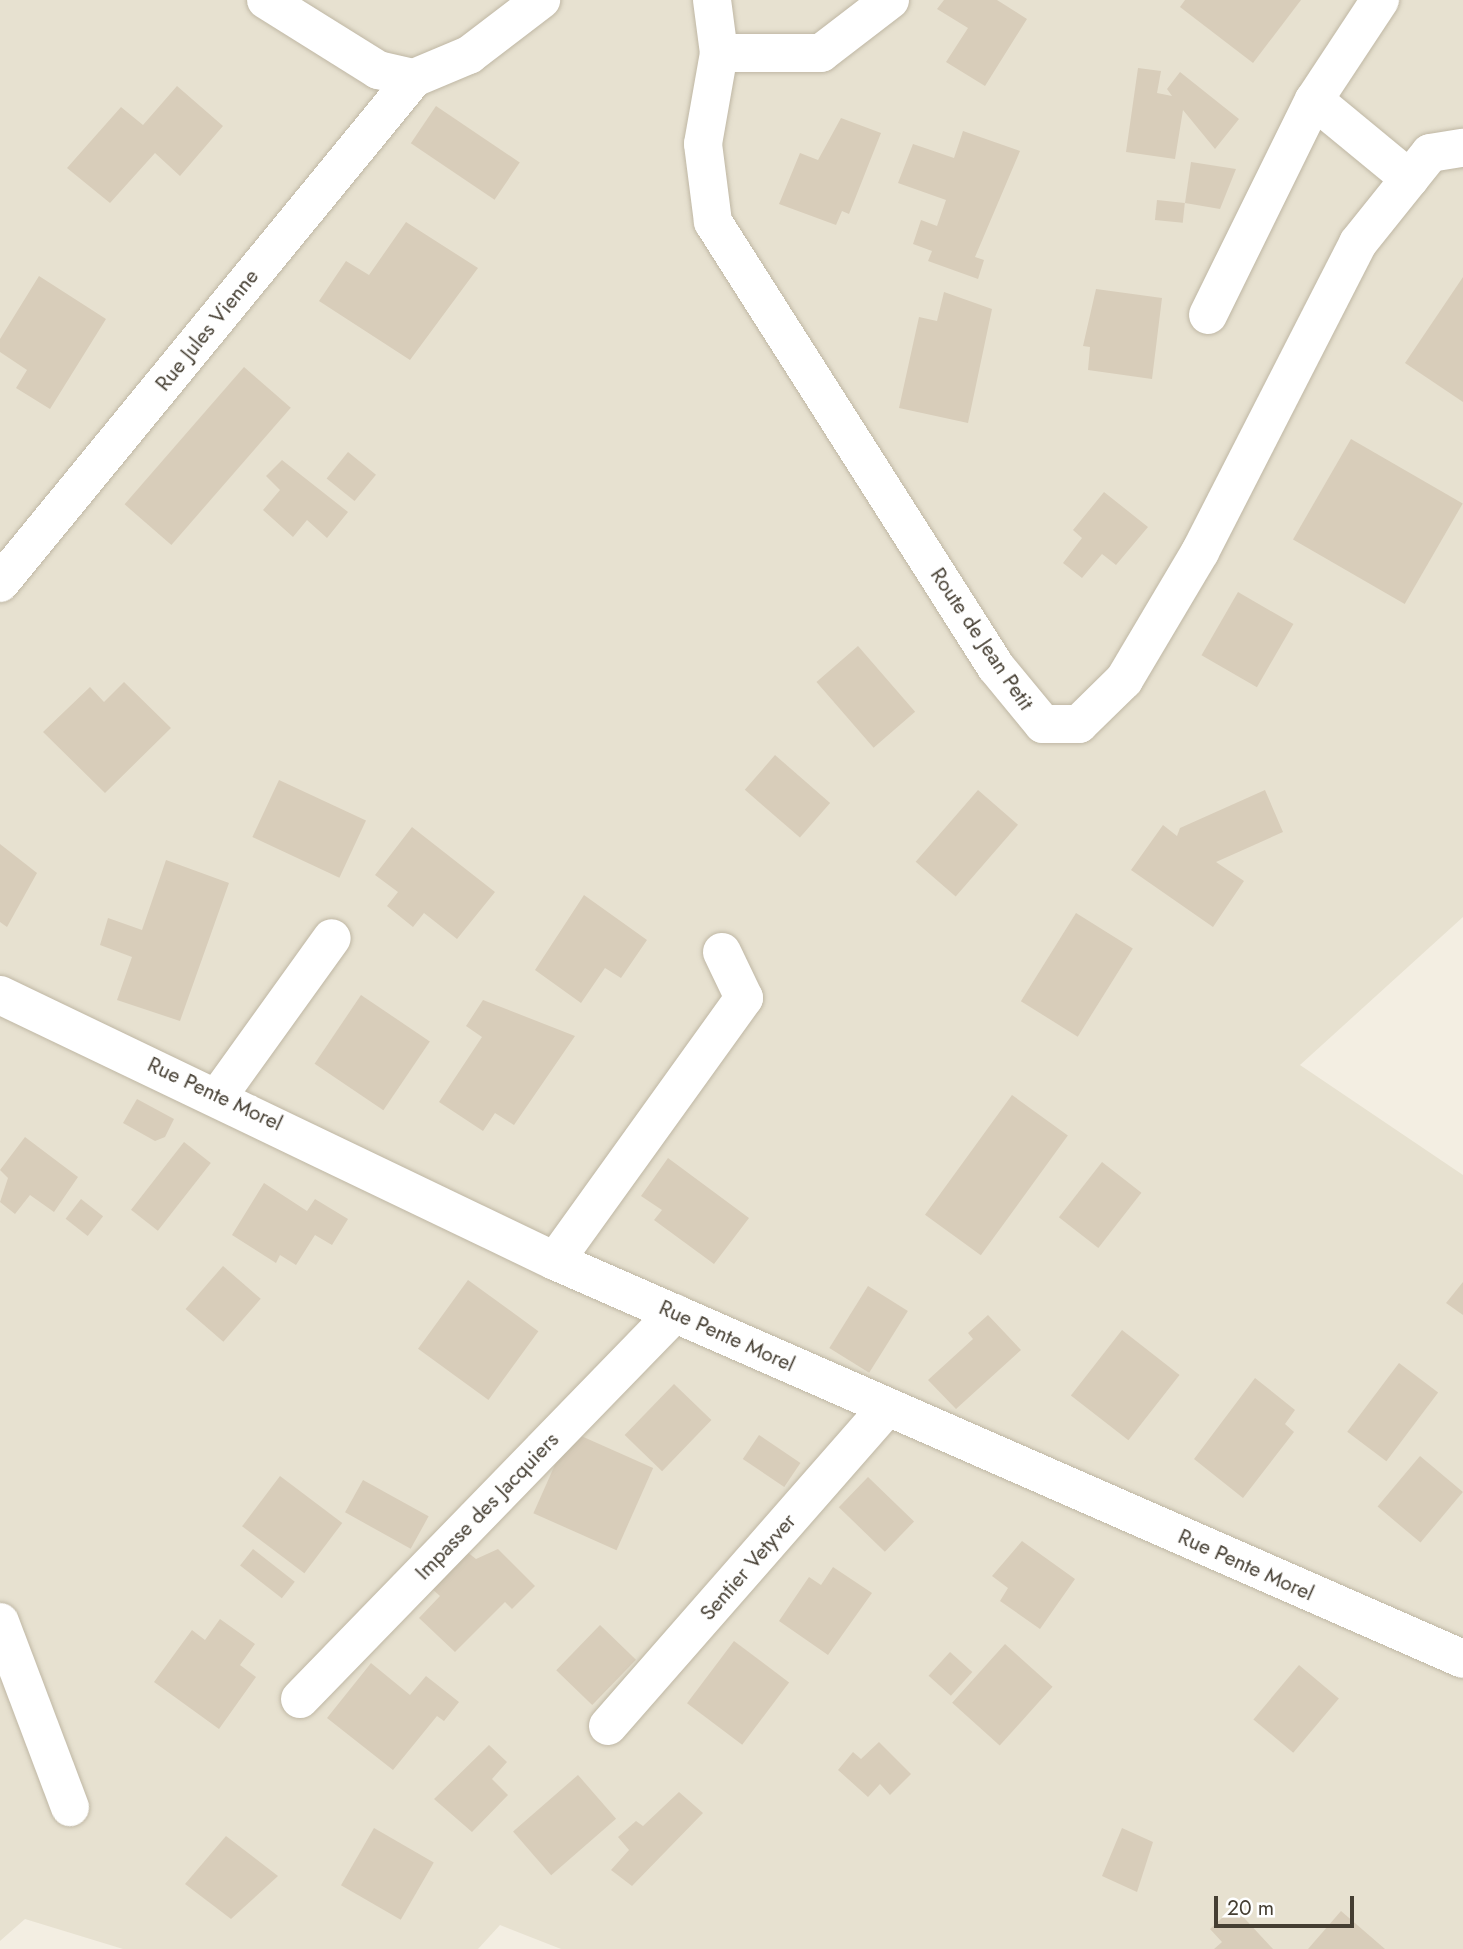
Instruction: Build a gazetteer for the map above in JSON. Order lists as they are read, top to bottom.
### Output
{
  "streets": {
    "street": [
      "Rue Jules Vienne",
      "Route de Jean Petit",
      "Rue Pente Morel",
      "Impasse des Jacquiers",
      "Sentier Vetyver"
    ]
  },
  "crossings": [
    ["Rue Pente Morel", "Impasse des Jacquiers"],
    ["Rue Pente Morel", "Sentier Vetyver"]
  ],
  "scale_bar": "20 m"
}
